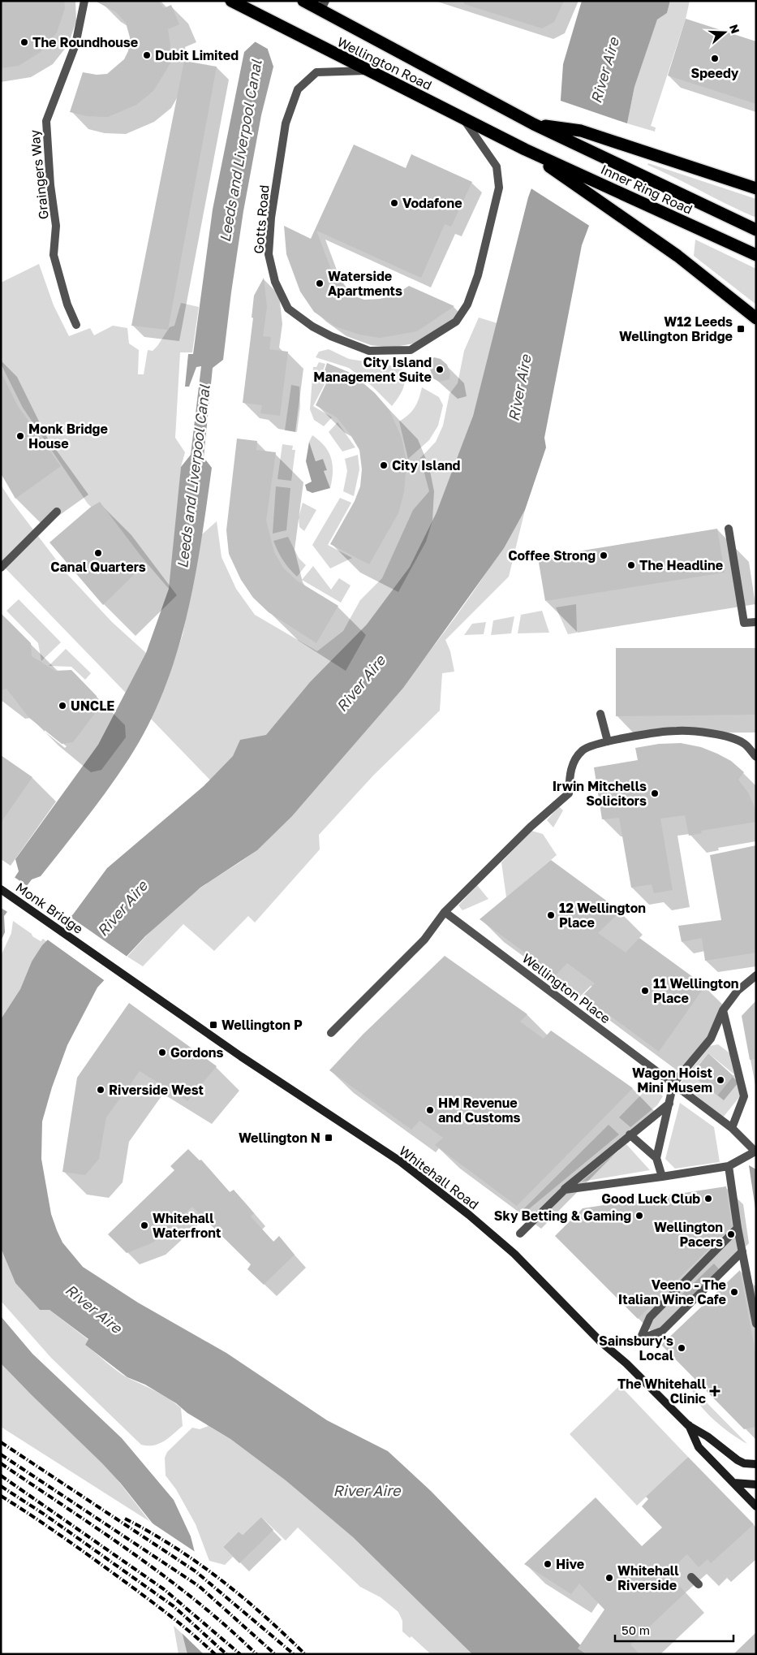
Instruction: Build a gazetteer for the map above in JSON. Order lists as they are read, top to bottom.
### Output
{
  "streets": {
    "highway": ["Wellington Road", "Inner Ring Road"],
    "street": [
      "Graingers Way",
      "Gotts Road",
      "Monk Bridge",
      "Wellington Place",
      "Whitehall Road"
    ]
  },
  "crossings": [
    ["Wellington Road", "Inner Ring Road"],
    ["Wellington Road", "Gotts Road"],
    ["Monk Bridge", "Whitehall Road"]
  ],
  "water": ["River Aire", "Leeds and Liverpool Canal"],
  "places": {
    "other": [
      "The Roundhouse",
      "Dubit Limited",
      "Speedy",
      "Vodafone",
      "Waterside Apartments",
      "City Island Management Suite",
      "Monk Bridge House",
      "City Island",
      "Canal Quarters",
      "Coffee Strong",
      "The Headline",
      "UNCLE",
      "Irwin Mitchells Solicitors",
      "12 Wellington Place",
      "11 Wellington Place",
      "Gordons",
      "Wagon Hoist Mini Musem",
      "Riverside West",
      "HM Revenue and Customs",
      "Good Luck Club",
      "Sky Betting & Gaming",
      "Whitehall Waterfront",
      "Wellington Pacers",
      "Veeno - The Italian Wine Cafe",
      "Sainsbury's Local",
      "Hive",
      "Whitehall Riverside"
    ],
    "transit": ["W12 Leeds Wellington Bridge", "Wellington P", "Wellington N"],
    "health": ["The Whitehall Clinic"]
  },
  "scale_bar": "50 m",
  "north": "right"
}
